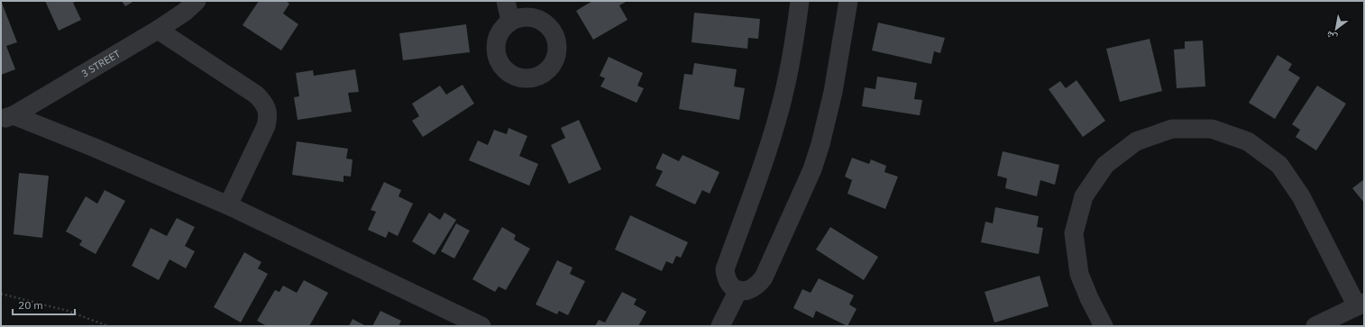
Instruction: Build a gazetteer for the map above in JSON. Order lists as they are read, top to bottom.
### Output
{
  "streets": {
    "street": ["3 STREET"]
  },
  "scale_bar": "20 m",
  "north": "bottom left"
}
